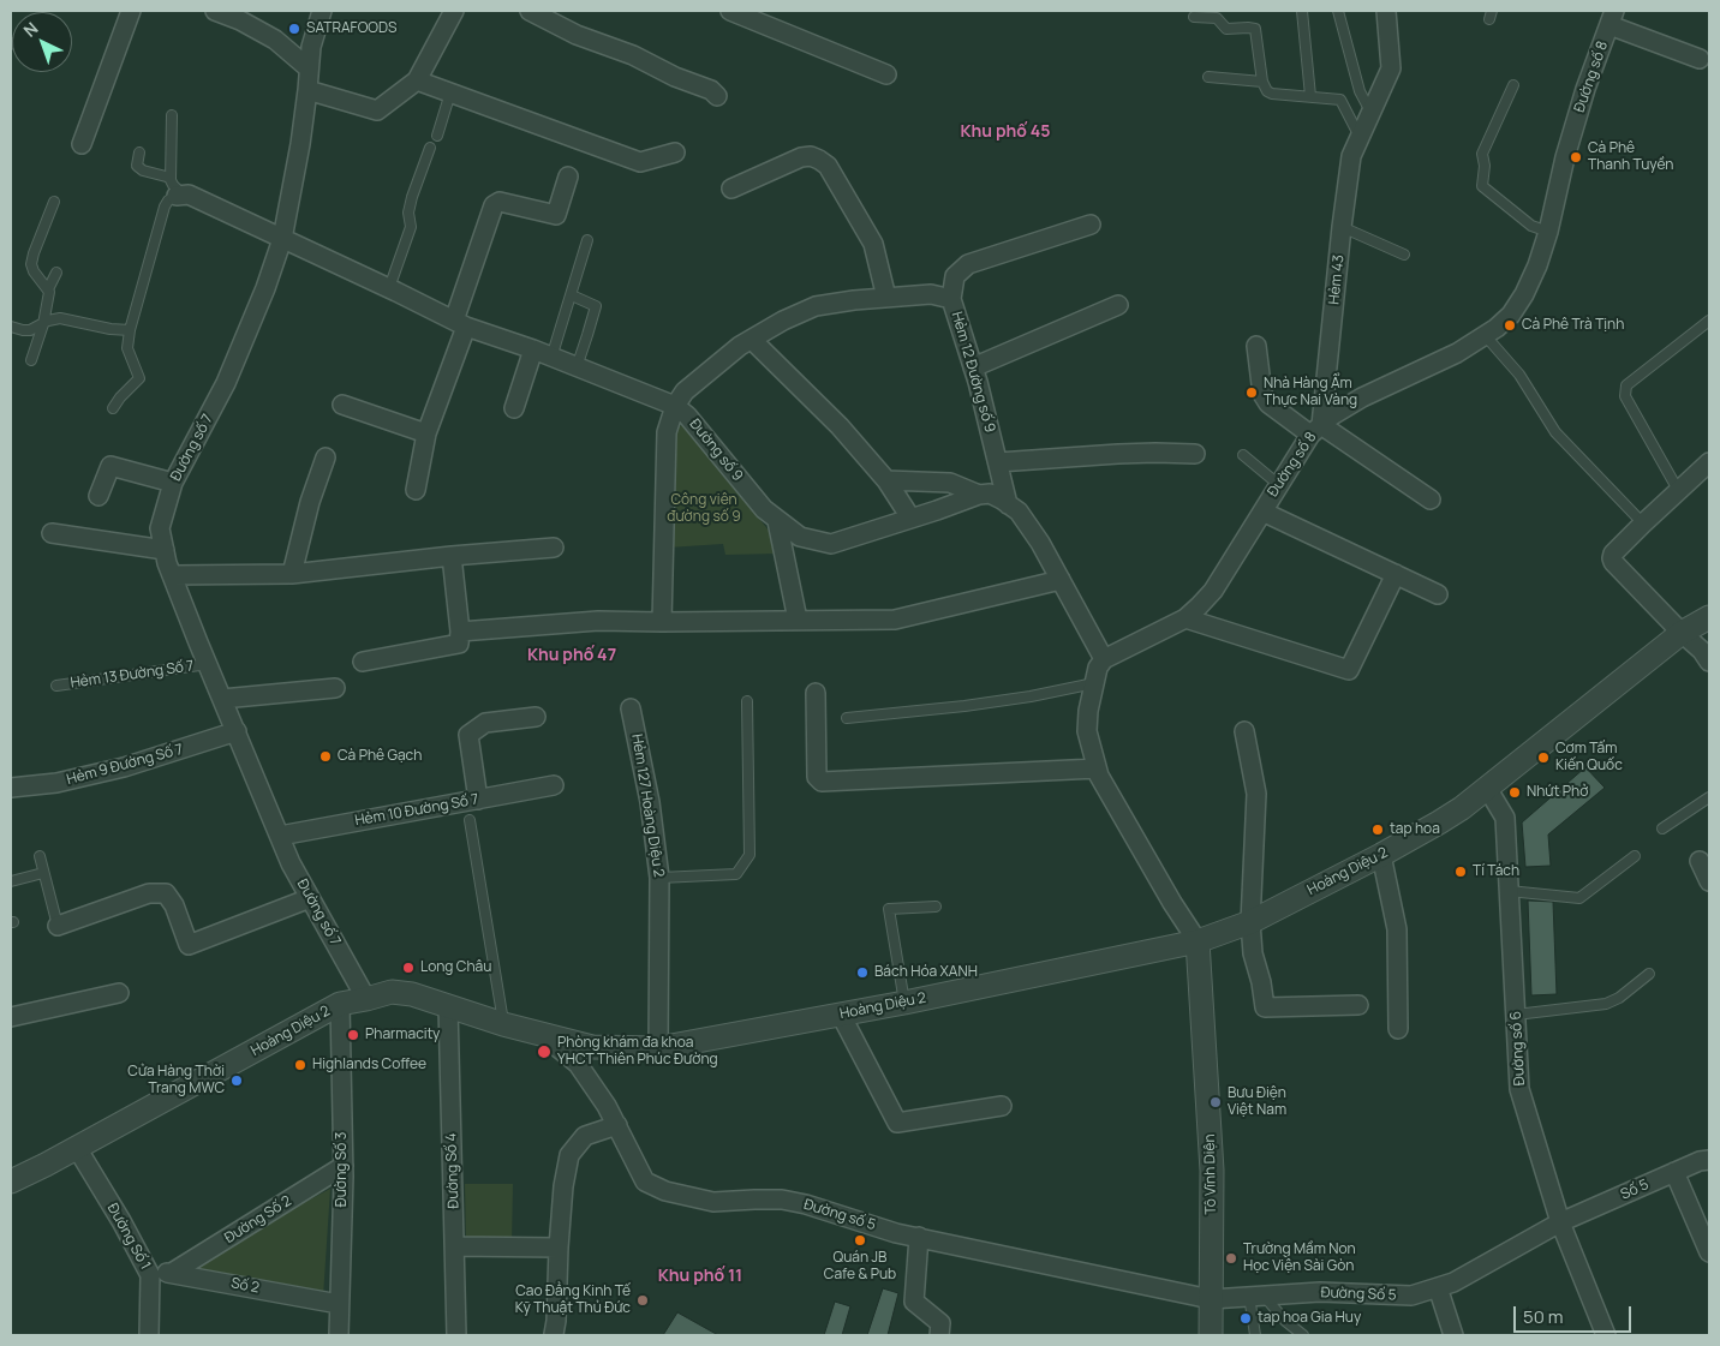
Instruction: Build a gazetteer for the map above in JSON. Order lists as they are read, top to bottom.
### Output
{
  "streets": {
    "street": [
      "Đường số 8",
      "Hẻm 43",
      "Hẻm 12 Đường số 9",
      "Đường số 7",
      "Đường số 9",
      "Hẻm 9 Đường Số 7",
      "Hẻm 127 Hoàng Diệu 2",
      "Hẻm 10 Đường Số 7",
      "Hoàng Diệu 2",
      "Đường số 6",
      "Đường Số 3",
      "Đường Số 4",
      "Tô Vĩnh Diện",
      "Số 5",
      "Đường số 5",
      "Đường Số 2",
      "Đường Số 1",
      "Số 2",
      "Đường Số 5"
    ],
    "lane": ["Hẻm 13 Đường Số 7"]
  },
  "crossings": [
    ["Đường số 8", "Hẻm 43"],
    ["Hẻm 12 Đường số 9", "Đường số 9"],
    ["Đường số 7", "Đường số 9"],
    ["Đường số 7", "Hẻm 13 Đường Số 7"],
    ["Đường số 7", "Hẻm 9 Đường Số 7"],
    ["Đường số 7", "Hẻm 10 Đường Số 7"],
    ["Đường số 7", "Hoàng Diệu 2"],
    ["Hẻm 127 Hoàng Diệu 2", "Hoàng Diệu 2"],
    ["Hoàng Diệu 2", "Đường số 6"],
    ["Hoàng Diệu 2", "Đường Số 3"],
    ["Hoàng Diệu 2", "Đường Số 4"],
    ["Hoàng Diệu 2", "Tô Vĩnh Diện"],
    ["Hoàng Diệu 2", "Đường số 5"],
    ["Hoàng Diệu 2", "Đường Số 1"],
    ["Đường số 6", "Số 5"],
    ["Đường số 6", "Đường Số 5"],
    ["Đường Số 3", "Đường Số 2"],
    ["Đường Số 3", "Số 2"],
    ["Tô Vĩnh Diện", "Đường số 5"],
    ["Tô Vĩnh Diện", "Đường Số 5"],
    ["Số 5", "Đường Số 5"],
    ["Đường số 5", "Đường Số 5"],
    ["Đường Số 2", "Số 2"],
    ["Đường Số 1", "Số 2"]
  ],
  "districts": ["Khu phố 45", "Khu phố 47", "Khu phố 11"],
  "parks": ["Công viên đường số 9"],
  "places": [
    "SATRAFOODS",
    "Cà Phê Thanh Tuyền",
    "Cà Phê Trà Tịnh",
    "Nhà Hàng Ẩm Thực Nai Vàng",
    "Cà Phê Gạch",
    "Cơm Tấm Kiến Quốc",
    "Nhứt Phở",
    "tap hoa",
    "Tí Tách",
    "Long Châu",
    "Bách Hóa XANH",
    "Pharmacity",
    "Phòng khám đa khoa YHCT Thiên Phúc Đường",
    "Highlands Coffee",
    "Cửa Hàng Thời Trang MWC",
    "Bưu Điện Việt Nam",
    "Quán JB Cafe & Pub",
    "Trường Mầm Non Học Viện Sài Gòn",
    "Cao Đẳng Kinh Tế Kỹ Thuật Thủ Đức",
    "tap hoa Gia Huy"
  ],
  "scale_bar": "50 m",
  "north": "top left"
}
